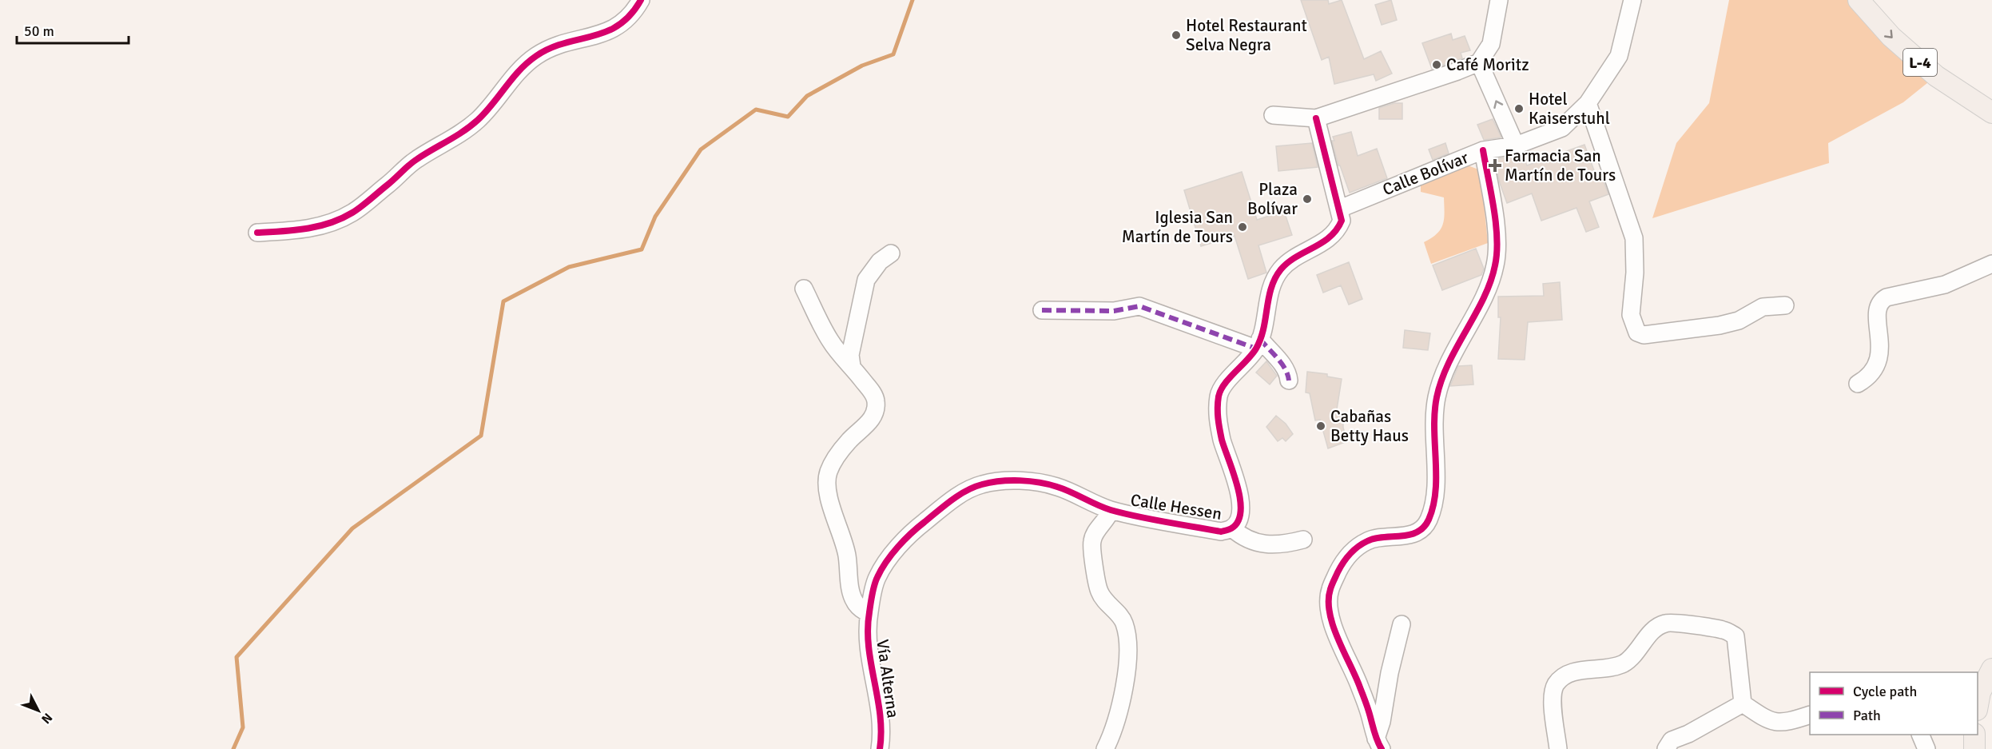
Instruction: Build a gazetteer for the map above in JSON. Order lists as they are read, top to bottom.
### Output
{
  "streets": {
    "main road": ["L-4"],
    "street": ["Calle Bolívar", "Calle Hessen", "Vía Alterna"]
  },
  "crossings": [
    ["Calle Bolívar", "Calle Hessen"],
    ["Calle Hessen", "Vía Alterna"]
  ],
  "places": {
    "other": [
      "Hotel Restaurant Selva Negra",
      "Café Moritz",
      "Hotel Kaiserstuhl",
      "Plaza Bolívar",
      "Iglesia San Martín de Tours",
      "Cabañas Betty Haus"
    ],
    "health": ["Farmacia San Martín de Tours"]
  },
  "legend": ["Cycle path", "Path"],
  "scale_bar": "50 m",
  "north": "bottom right"
}
